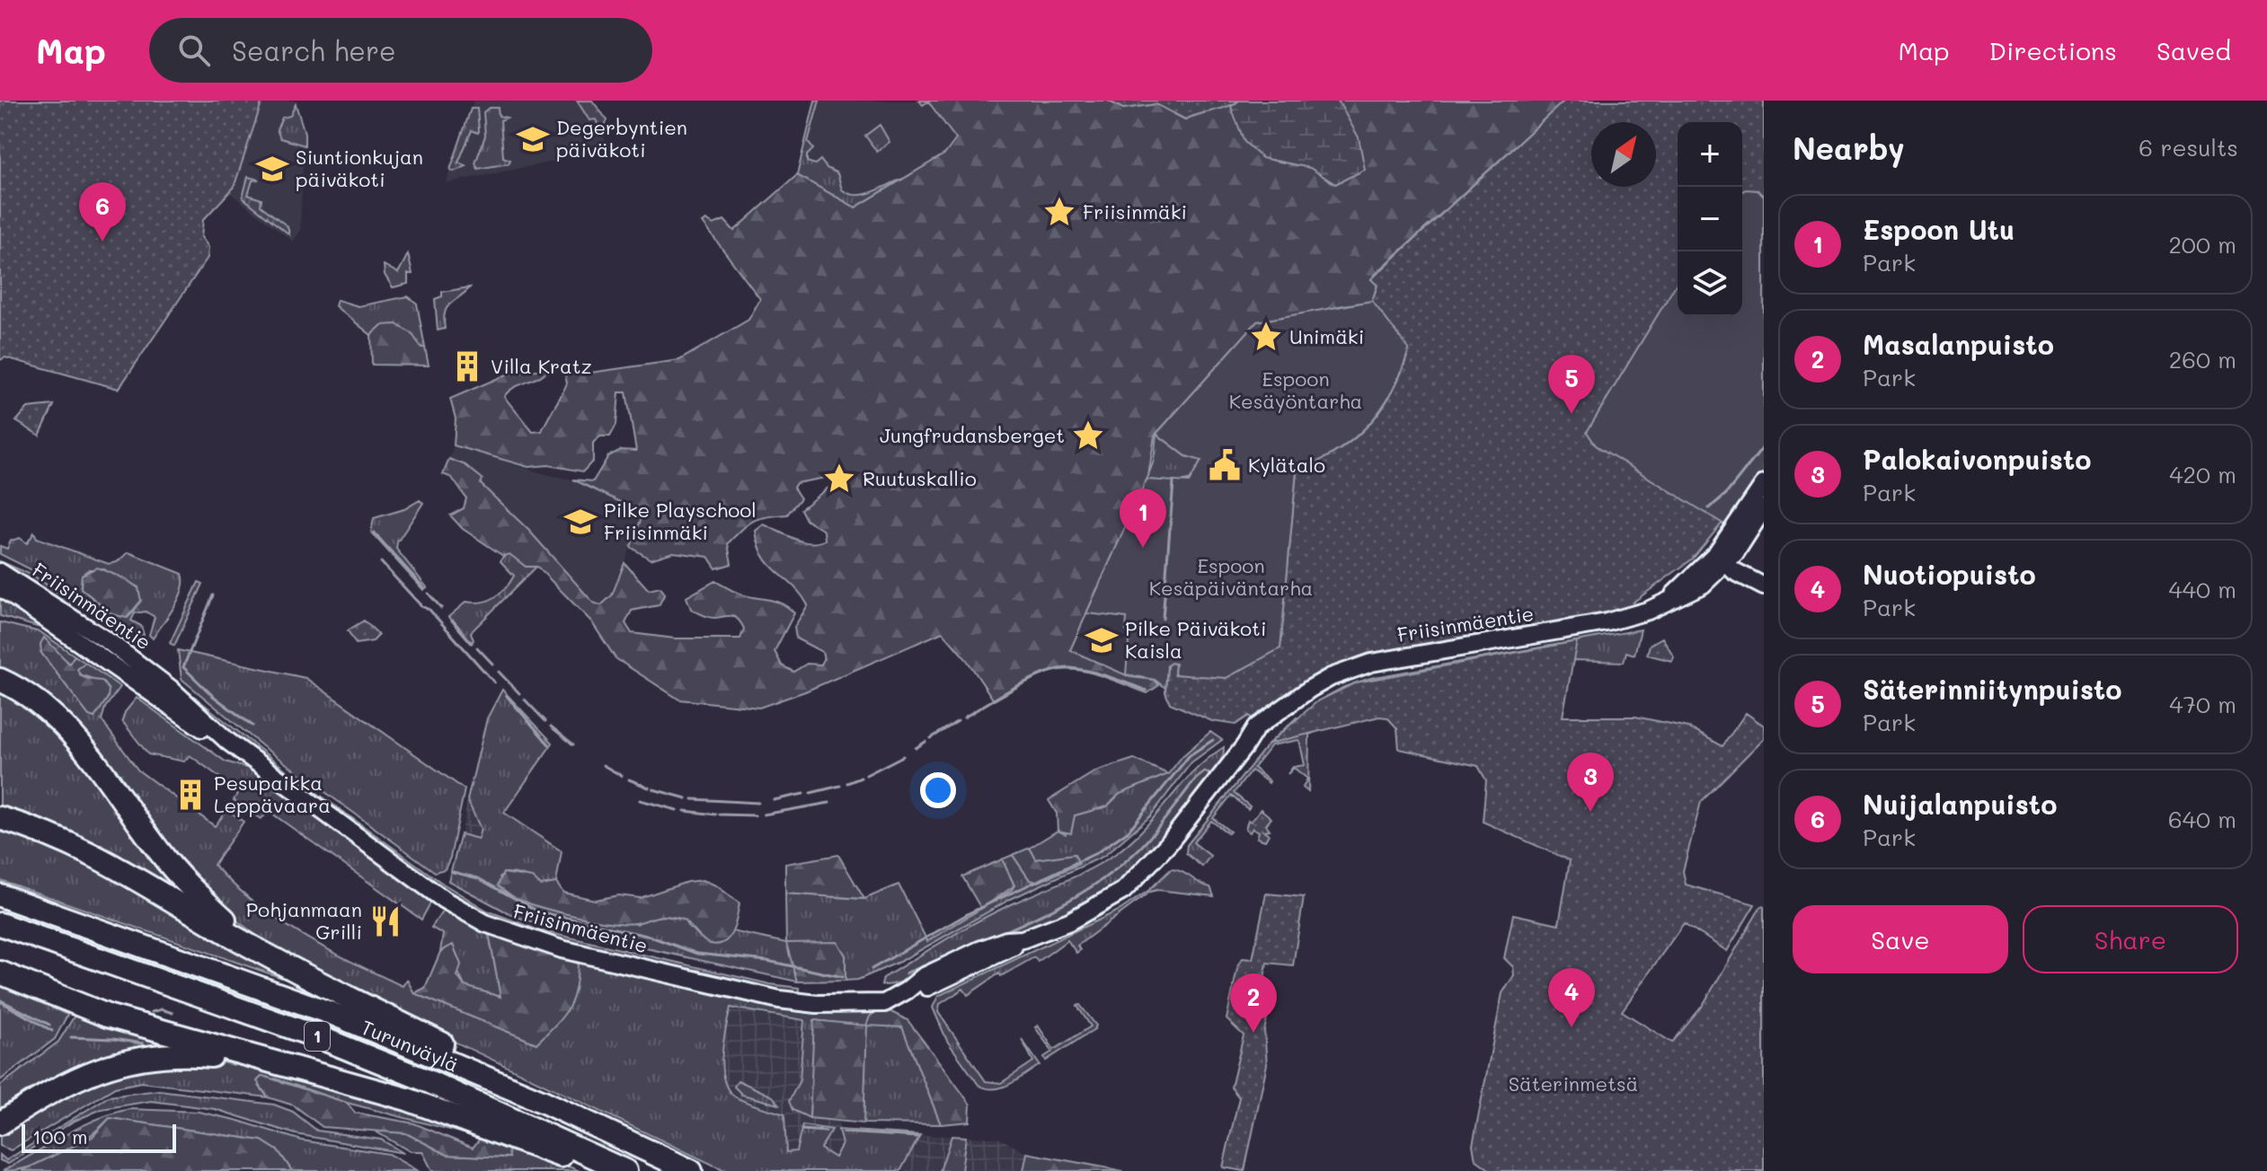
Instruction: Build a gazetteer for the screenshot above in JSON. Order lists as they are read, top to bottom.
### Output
{
  "streets": {
    "highway": ["1", "Turunväylä"],
    "main road": ["Friisinmäentie"]
  },
  "parks": ["Espoon Kesäyöntarha", "Espoon Kesäpäiväntarha", "Säterinmetsä"],
  "places": {
    "school or university": [
      "Degerbyntien päiväkoti",
      "Siuntionkujan päiväkoti",
      "Pilke Playschool Friisinmäki",
      "Pilke Päiväkoti Kaisla"
    ],
    "place": [
      "Friisinmäki",
      "Unimäki",
      "Jungfrudansberget",
      "Ruutuskallio"
    ],
    "building": ["Villa Kratz", "Pesupaikka Leppävaara"],
    "public building": ["Kylätalo"],
    "restaurant": ["Pohjanmaan Grilli"]
  },
  "scale_bar": "100 m",
  "north": "top right",
  "page": {
    "header": "Map",
    "search": "Search here",
    "nav": ["Map", "Directions", "Saved"],
    "heading": ["Nearby", "6 results"],
    "map_buttons": ["+", "−"],
    "pins": [
      "6",
      "5",
      "1",
      "3",
      "4",
      "2"
    ],
    "list": [
      {
        "mark": "1",
        "name": "Espoon Utu",
        "note": "Park",
        "value": "200 m"
      },
      {
        "mark": "2",
        "name": "Masalanpuisto",
        "note": "Park",
        "value": "260 m"
      },
      {
        "mark": "3",
        "name": "Palokaivonpuisto",
        "note": "Park",
        "value": "420 m"
      },
      {
        "mark": "4",
        "name": "Nuotiopuisto",
        "note": "Park",
        "value": "440 m"
      },
      {
        "mark": "5",
        "name": "Säterinniitynpuisto",
        "note": "Park",
        "value": "470 m"
      },
      {
        "mark": "6",
        "name": "Nuijalanpuisto",
        "note": "Park",
        "value": "640 m"
      }
    ],
    "buttons": ["Save", "Share"],
    "scale": "100 m"
  }
}
